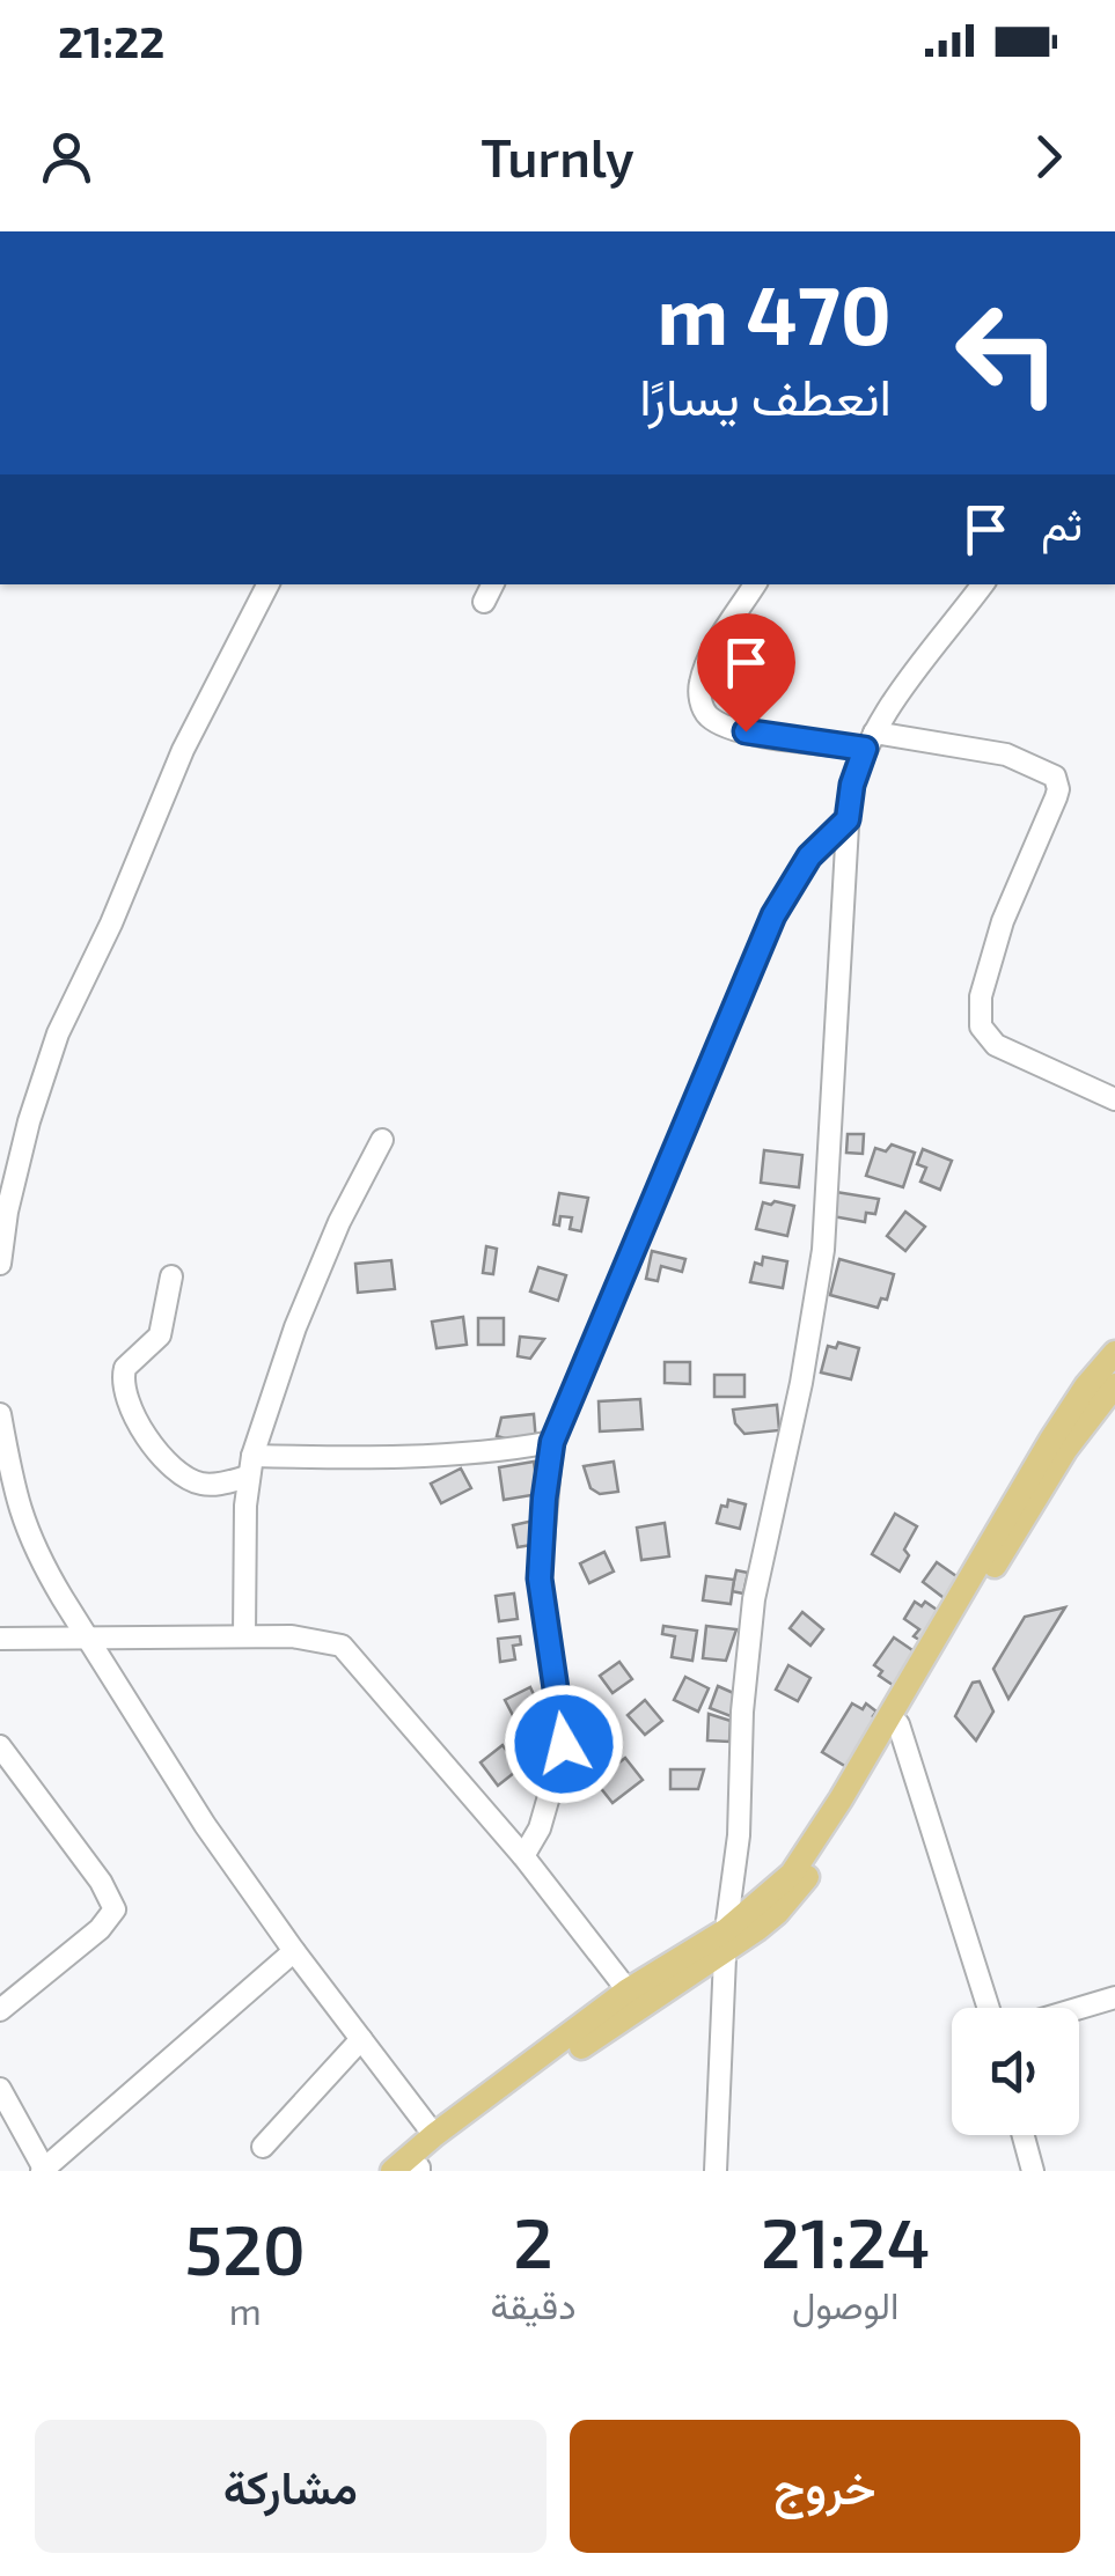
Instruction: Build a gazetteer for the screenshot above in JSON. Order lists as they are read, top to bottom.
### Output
{
  "page": {
    "status": "21:22",
    "header": "Turnly",
    "turn": ["470 m", "انعطف يسارًا"],
    "then": "ثم",
    "eta": [
      "21:24",
      "الوصول",
      "2",
      "دقيقة",
      "520",
      "m"
    ],
    "buttons": ["خروج", "مشاركة"]
  }
}
